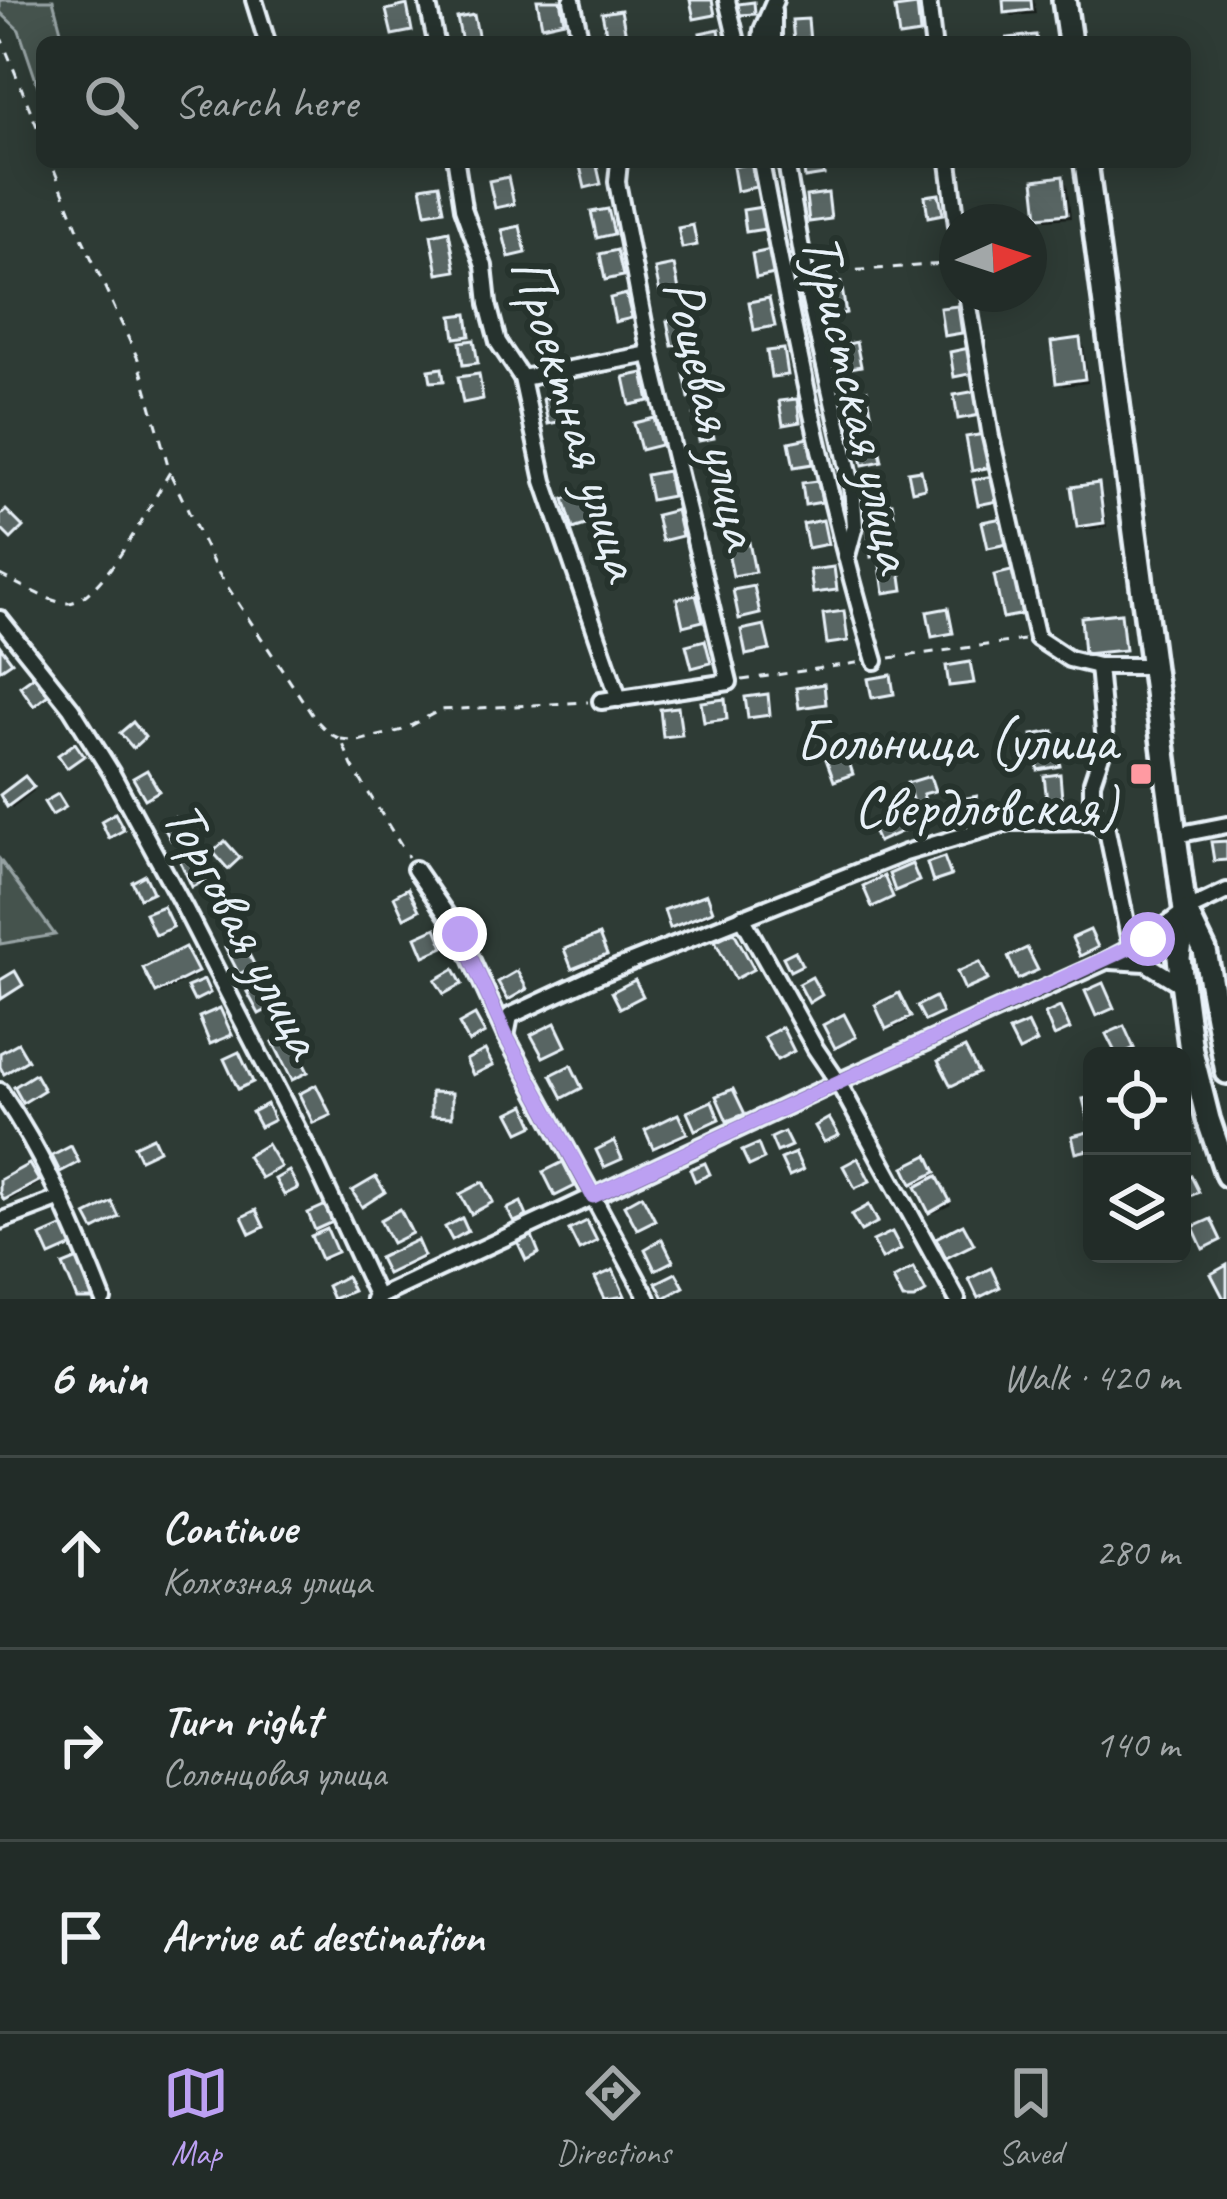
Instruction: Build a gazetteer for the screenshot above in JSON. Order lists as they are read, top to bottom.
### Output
{
  "streets": {
    "street": [
      "Туристская улица",
      "Рощевая улица",
      "Проектная улица",
      "Торговая улица"
    ]
  },
  "crossings": [
    ["Рощевая улица", "Проектная улица"]
  ],
  "places": {
    "transit": ["Больница (улица Свердловская)"]
  },
  "north": "right",
  "page": {
    "search": "Search here",
    "heading": ["6 min", "Walk · 420 m"],
    "list": [
      ["Continue", "Колхозная улица", "280 m"],
      ["Turn right", "Солонцовая улица", "140 m"],
      "Arrive at destination"
    ],
    "nav": ["Map", "Directions", "Saved"]
  }
}
